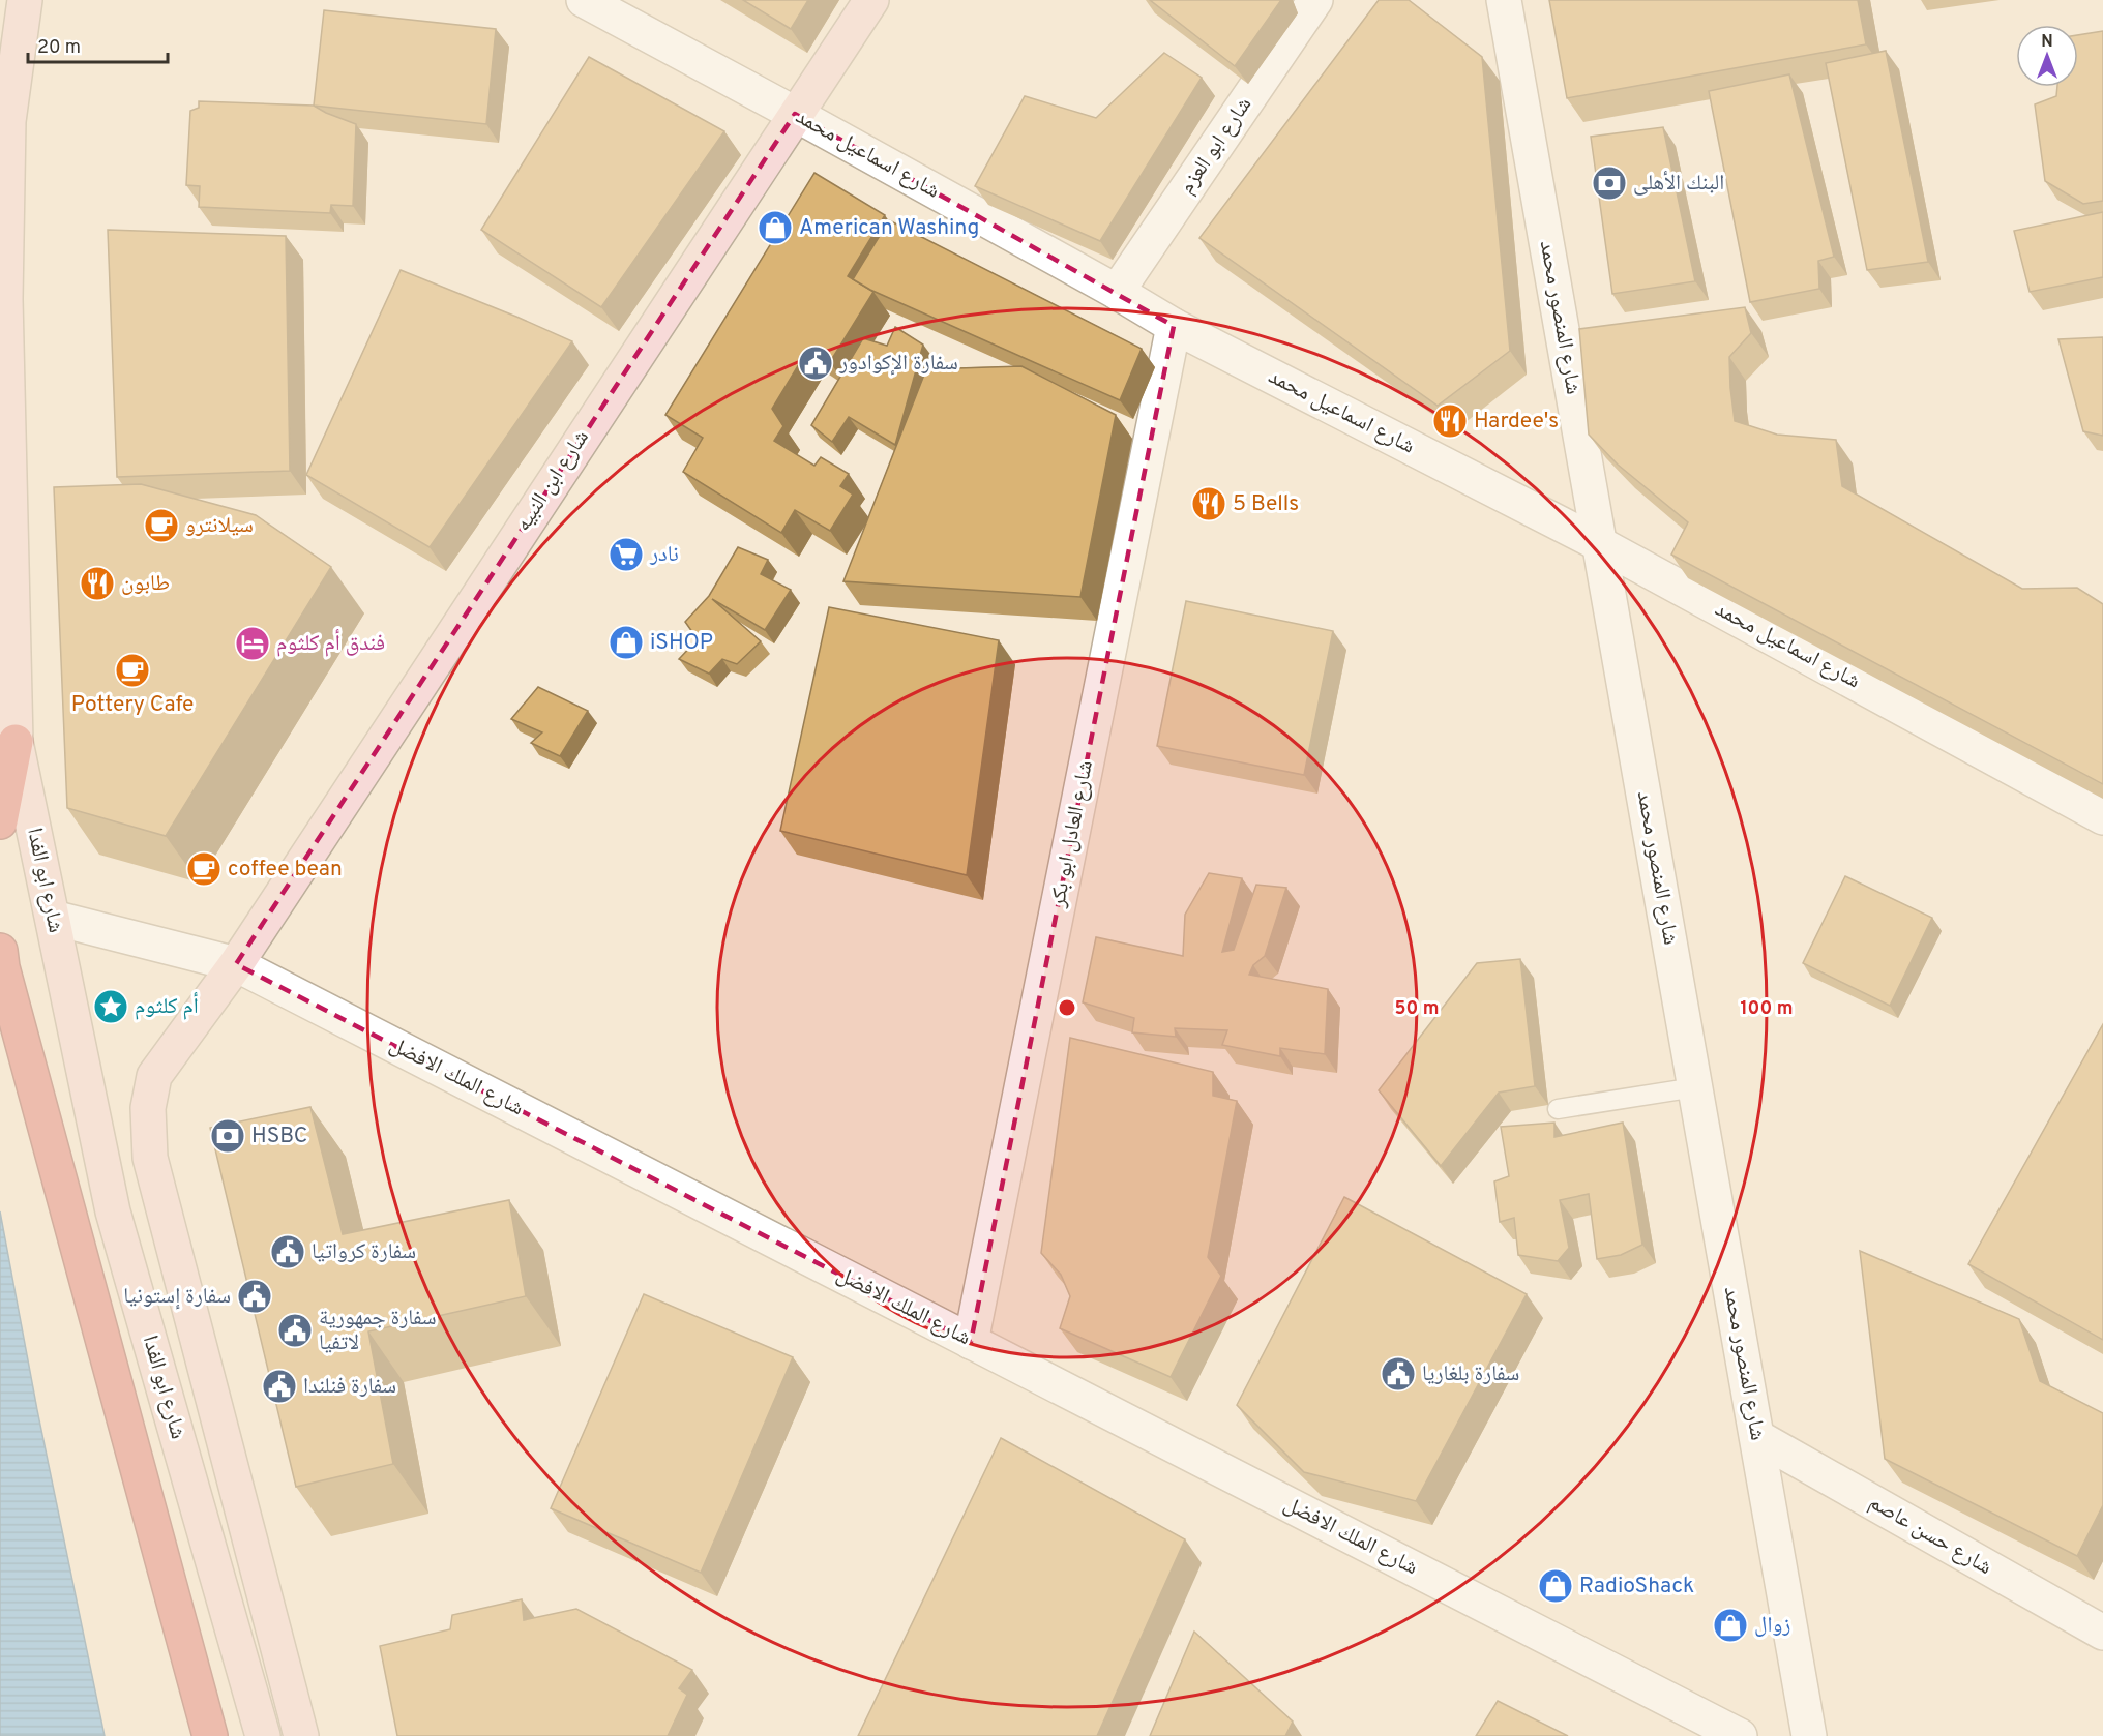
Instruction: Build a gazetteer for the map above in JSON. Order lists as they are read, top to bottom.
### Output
{
  "streets": {
    "street": [
      "شارع ابو العزم",
      "شارع اسماعيل محمد",
      "شارع المنصور محمد",
      "شارع ابن النبيه",
      "شارع العادل ابو بكر",
      "شارع ابو الفدا",
      "شارع الملك الافضل",
      "شارع حسن عاصم"
    ]
  },
  "crossings": [
    ["شارع ابو العزم", "شارع اسماعيل محمد"],
    ["شارع اسماعيل محمد", "شارع المنصور محمد"],
    ["شارع اسماعيل محمد", "شارع ابن النبيه"],
    ["شارع اسماعيل محمد", "شارع العادل ابو بكر"],
    ["شارع المنصور محمد", "شارع حسن عاصم"],
    ["شارع ابن النبيه", "شارع ابو الفدا"],
    ["شارع ابن النبيه", "شارع الملك الافضل"],
    ["شارع العادل ابو بكر", "شارع الملك الافضل"],
    ["شارع ابو الفدا", "شارع الملك الافضل"]
  ],
  "places": {
    "bank": ["البنك الأهلى", "HSBC"],
    "shop": [
      "American Washing",
      "iSHOP",
      "RadioShack",
      "زوال"
    ],
    "public building": [
      "سفارة الإكوادور",
      "سفارة كرواتيا",
      "سفارة إستونيا",
      "سفارة جمهورية لاتفيا",
      "سفارة بلغاريا",
      "سفارة فنلندا"
    ],
    "restaurant": ["Hardee's", "5 Bells", "طابون"],
    "cafe": ["سيلانترو", "Pottery Cafe", "coffee bean"],
    "supermarket": ["نادر"],
    "hotel": ["فندق أم كلثوم"],
    "place": ["أم كلثوم"]
  },
  "scale_bar": "20 m",
  "north": "top",
  "rings": ["50 m", "100 m"]
}
